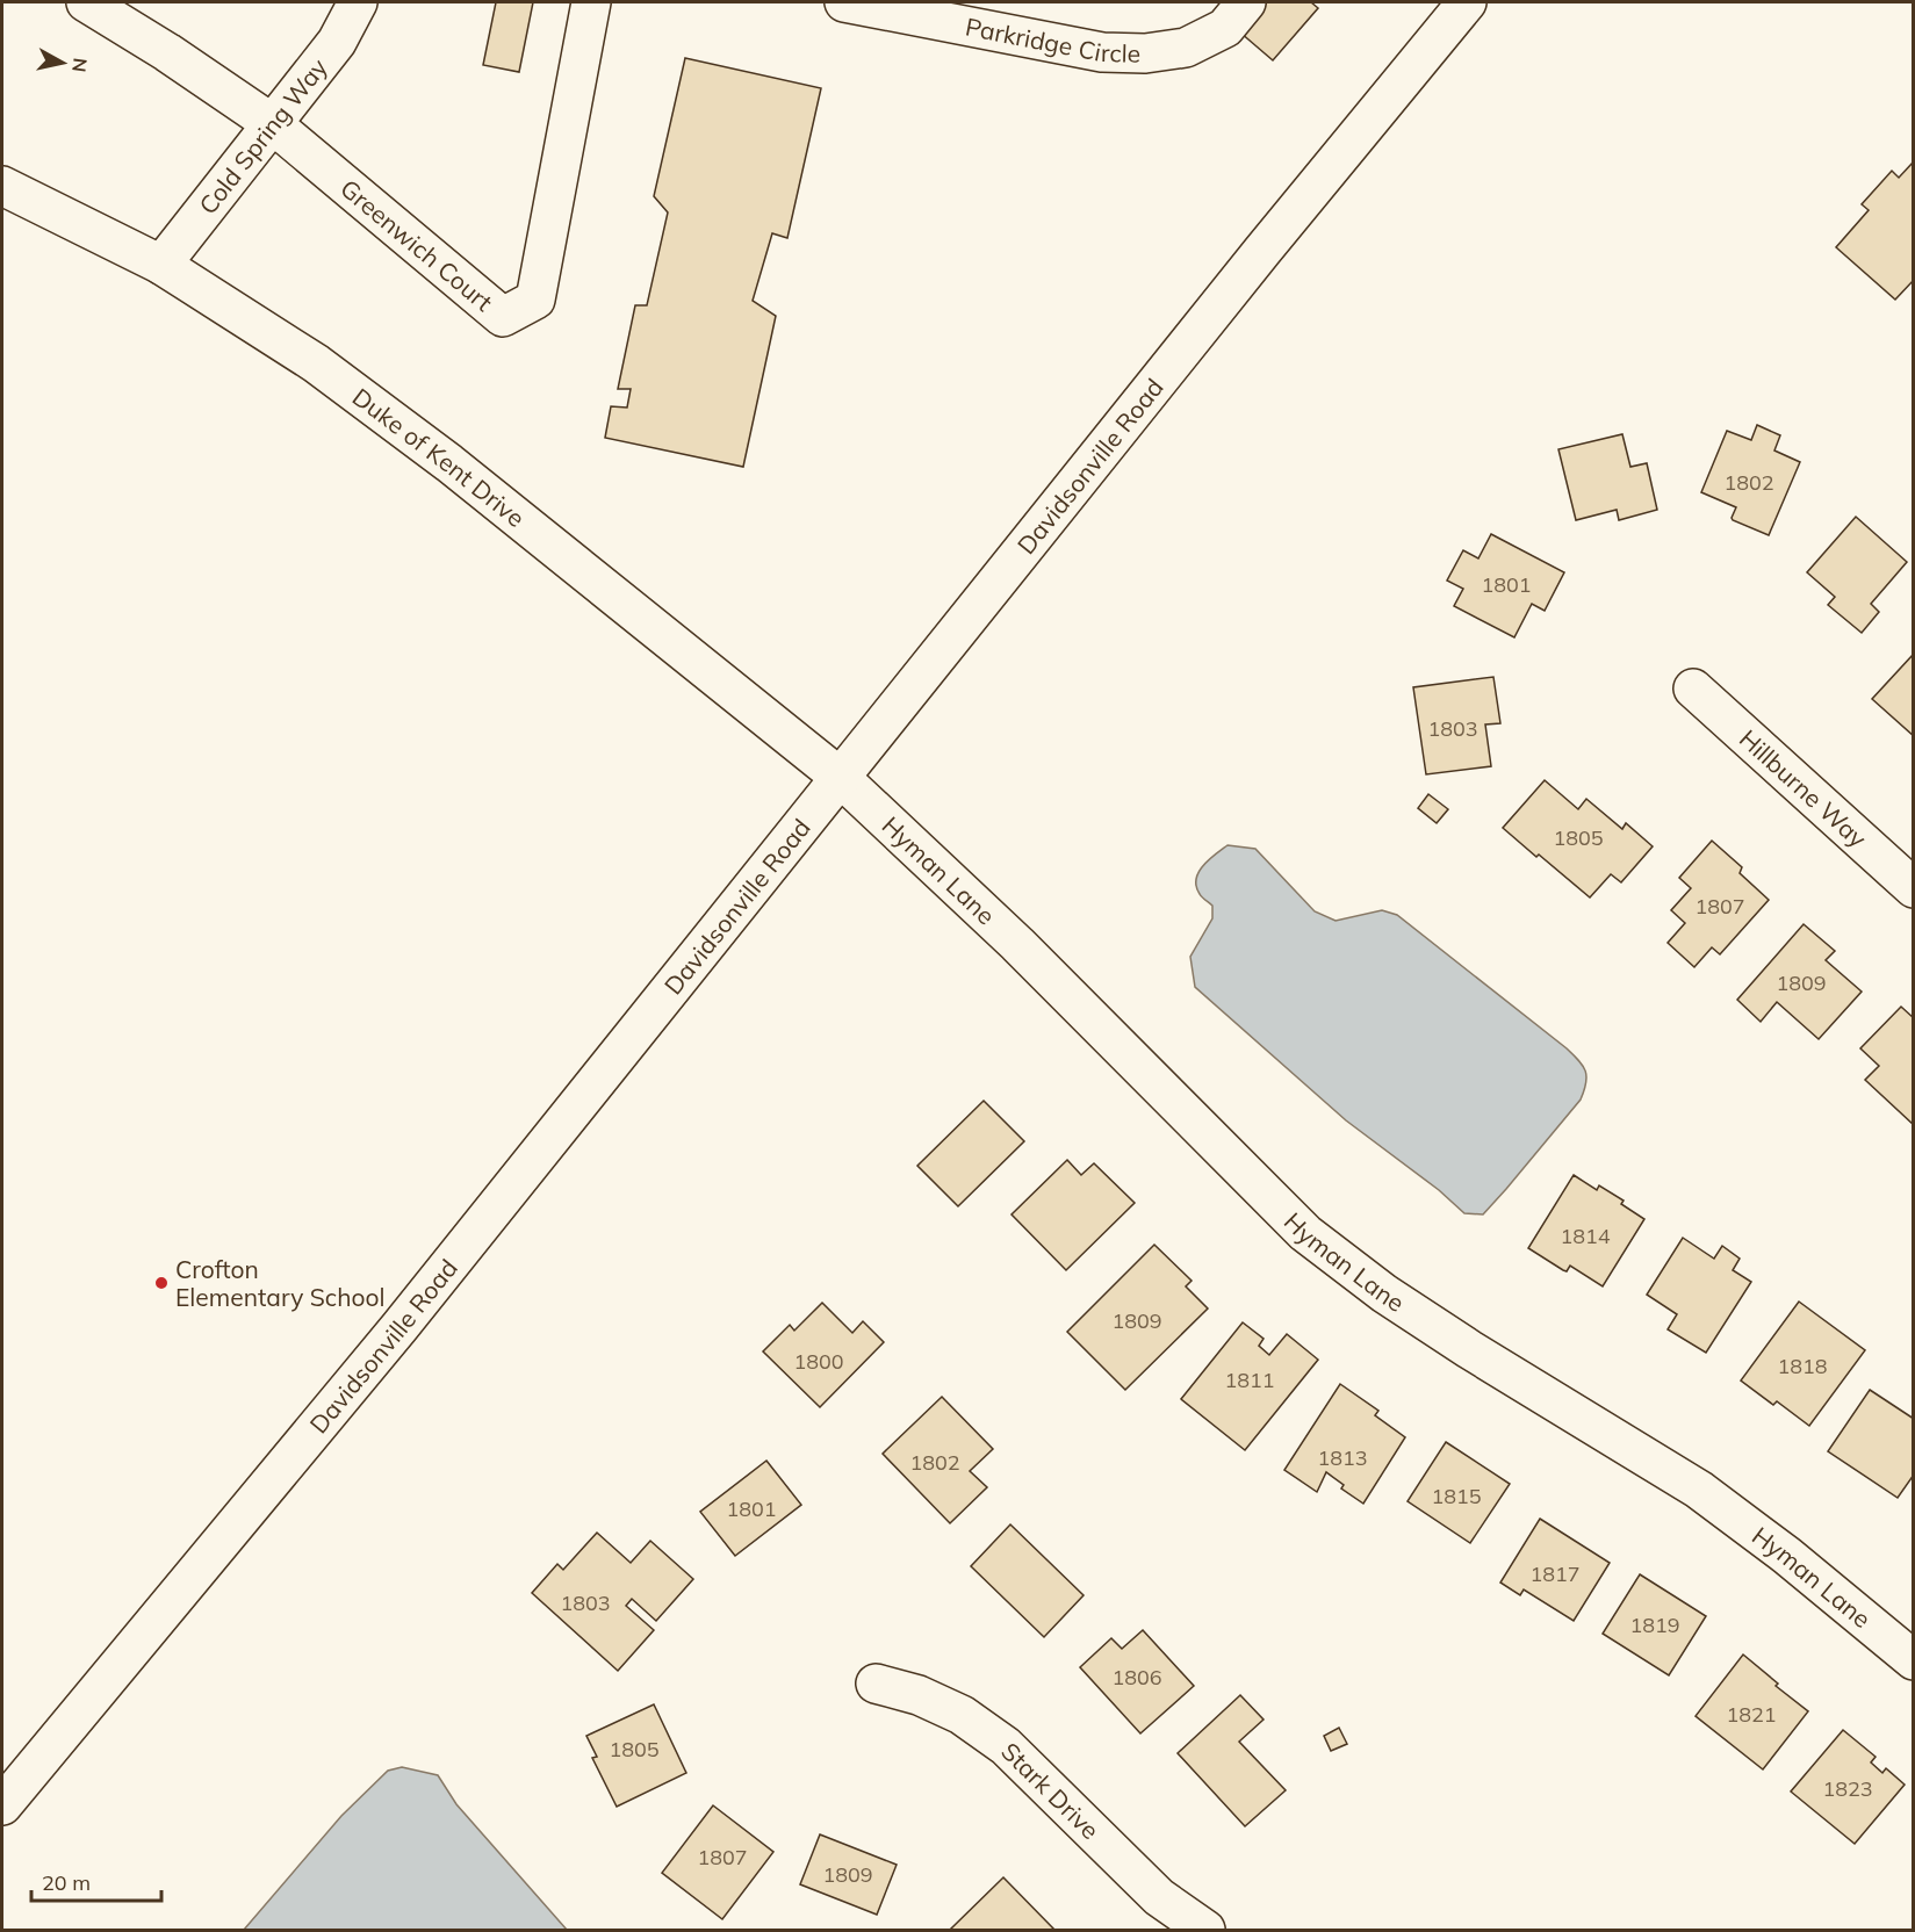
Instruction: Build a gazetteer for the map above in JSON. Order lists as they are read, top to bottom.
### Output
{
  "streets": {
    "street": [
      "Parkridge Circle",
      "Cold Spring Way",
      "Greenwich Court",
      "Duke of Kent Drive",
      "Davidsonville Road",
      "Hillburne Way",
      "Hyman Lane",
      "Stark Drive"
    ]
  },
  "crossings": [
    ["Cold Spring Way", "Greenwich Court"],
    ["Cold Spring Way", "Duke of Kent Drive"],
    ["Duke of Kent Drive", "Davidsonville Road"],
    ["Duke of Kent Drive", "Hyman Lane"],
    ["Davidsonville Road", "Hyman Lane"]
  ],
  "places": ["Crofton Elementary School"],
  "house_numbers": [
    "1802",
    "1801",
    "1803",
    "1805",
    "1807",
    "1809",
    "1814",
    "1809",
    "1800",
    "1818",
    "1811",
    "1813",
    "1802",
    "1815",
    "1801",
    "1817",
    "1803",
    "1819",
    "1806",
    "1821",
    "1805",
    "1823",
    "1807",
    "1809"
  ],
  "scale_bar": "20 m",
  "north": "right"
}
